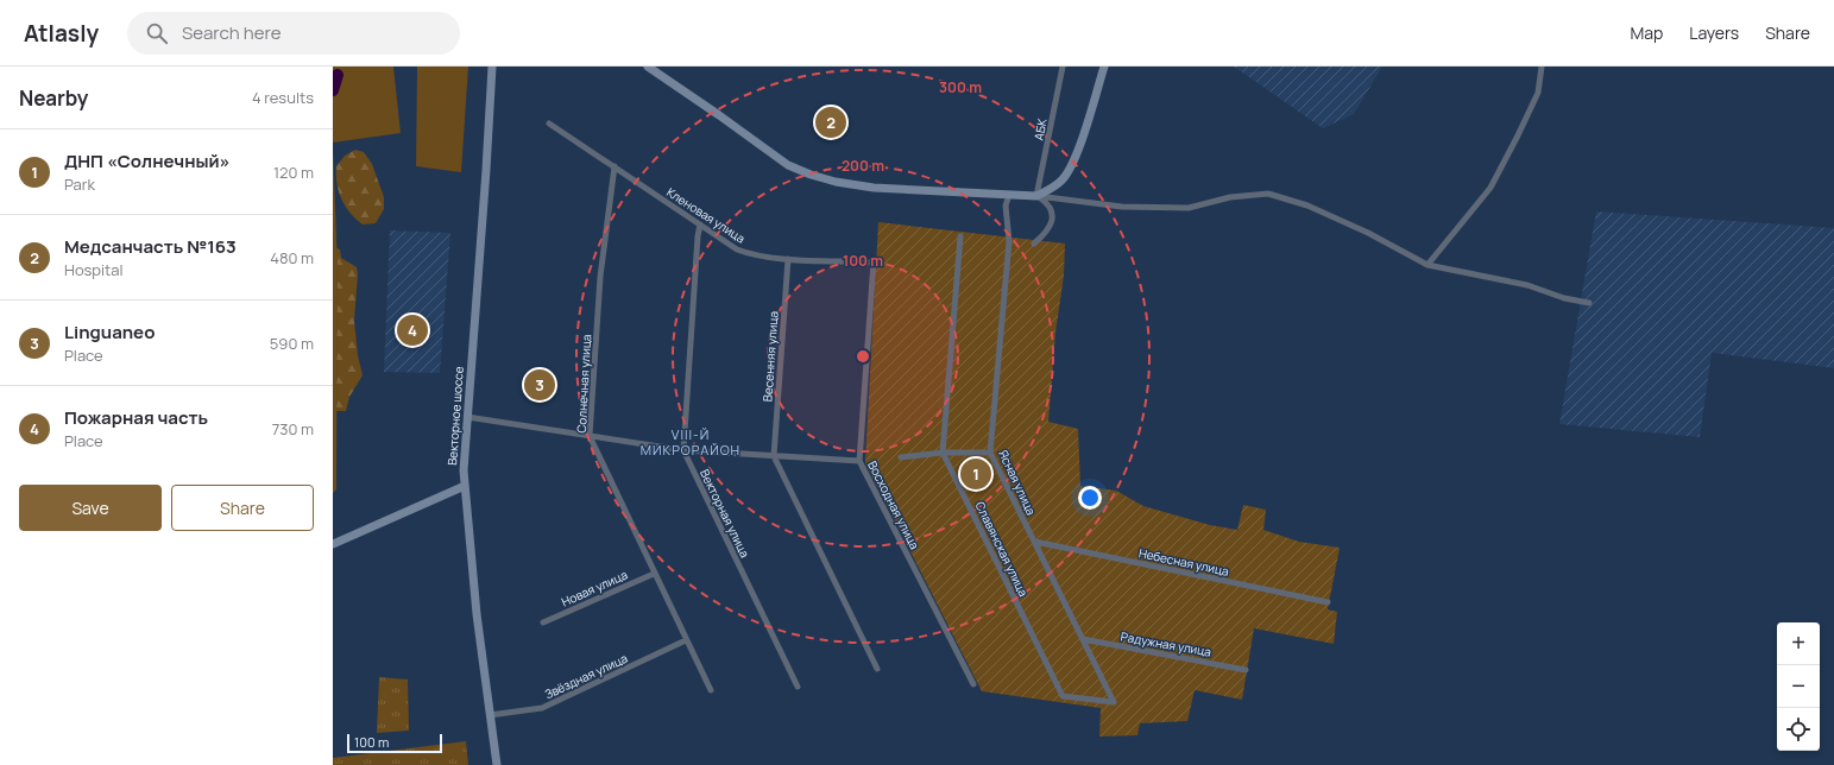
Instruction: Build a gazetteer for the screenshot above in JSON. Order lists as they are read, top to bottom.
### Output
{
  "streets": {
    "main road": ["Векторное шоссе"],
    "street": [
      "АБК",
      "Кленовая улица",
      "Весенняя улица",
      "Солнечная улица",
      "Ясная улица",
      "Восходная улица",
      "Векторная улица",
      "Славянская улица",
      "Небесная улица",
      "Новая улица",
      "Радужная улица",
      "Звёздная улица"
    ]
  },
  "crossings": [
    ["Кленовая улица", "Весенняя улица"],
    ["Кленовая улица", "Солнечная улица"],
    ["Кленовая улица", "Восходная улица"],
    ["Кленовая улица", "Векторная улица"],
    ["Солнечная улица", "Новая улица"],
    ["Солнечная улица", "Звёздная улица"],
    ["Векторное шоссе", "Звёздная улица"],
    ["Ясная улица", "Славянская улица"],
    ["Ясная улица", "Небесная улица"],
    ["Ясная улица", "Радужная улица"]
  ],
  "districts": ["VIII-Й МИКРОРАЙОН"],
  "scale_bar": "100 m",
  "page": {
    "header": "Atlasly",
    "search": "Search here",
    "nav": ["Map", "Layers", "Share"],
    "heading": ["Nearby", "4 results"],
    "pins": [
      "2",
      "4",
      "3",
      "1"
    ],
    "list": [
      {
        "mark": "1",
        "name": "ДНП «Солнечный»",
        "note": "Park",
        "value": "120 m"
      },
      {
        "mark": "2",
        "name": "Медсанчасть №163",
        "note": "Hospital",
        "value": "480 m"
      },
      {
        "mark": "3",
        "name": "Linguaneo",
        "note": "Place",
        "value": "590 m"
      },
      {
        "mark": "4",
        "name": "Пожарная часть",
        "note": "Place",
        "value": "730 m"
      }
    ],
    "buttons": ["Save", "Share"],
    "map_buttons": ["+", "−"],
    "scale": "100 m"
  },
  "rings": ["300 m", "200 m", "100 m"]
}
